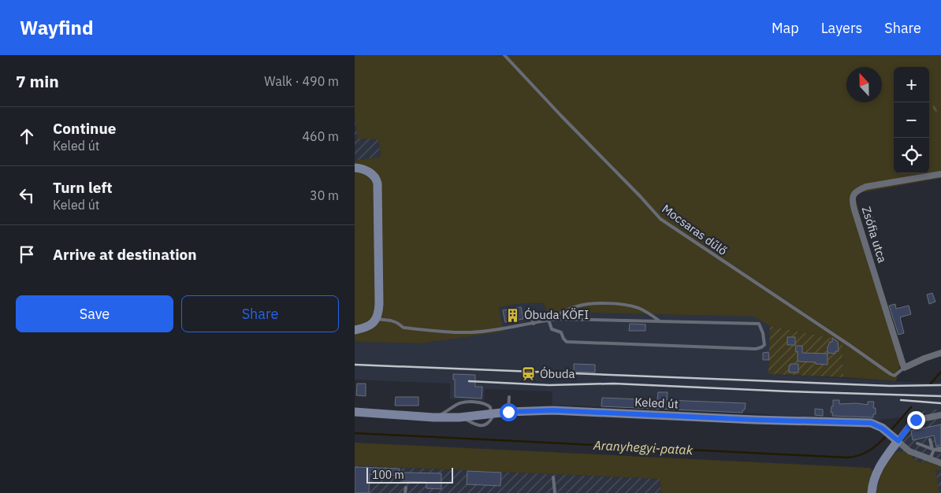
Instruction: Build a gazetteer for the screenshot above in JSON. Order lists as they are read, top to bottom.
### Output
{
  "streets": {
    "street": ["Zsófia utca", "Keled út"],
    "lane": ["Mocsaras dűlő"]
  },
  "crossings": [
    ["Mocsaras dűlő", "Zsófia utca"]
  ],
  "water": ["Aranyhegyi-patak"],
  "places": {
    "building": ["Óbuda KÖFI"],
    "station": ["Óbuda"]
  },
  "scale_bar": "100 m",
  "north": "top",
  "page": {
    "header": "Wayfind",
    "nav": ["Map", "Layers", "Share"],
    "heading": ["7 min", "Walk · 490 m"],
    "map_buttons": ["+", "−"],
    "list": [
      ["Continue", "Keled út", "460 m"],
      ["Turn left", "Keled út", "30 m"],
      "Arrive at destination"
    ],
    "buttons": ["Save", "Share"],
    "scale": "100 m"
  }
}
